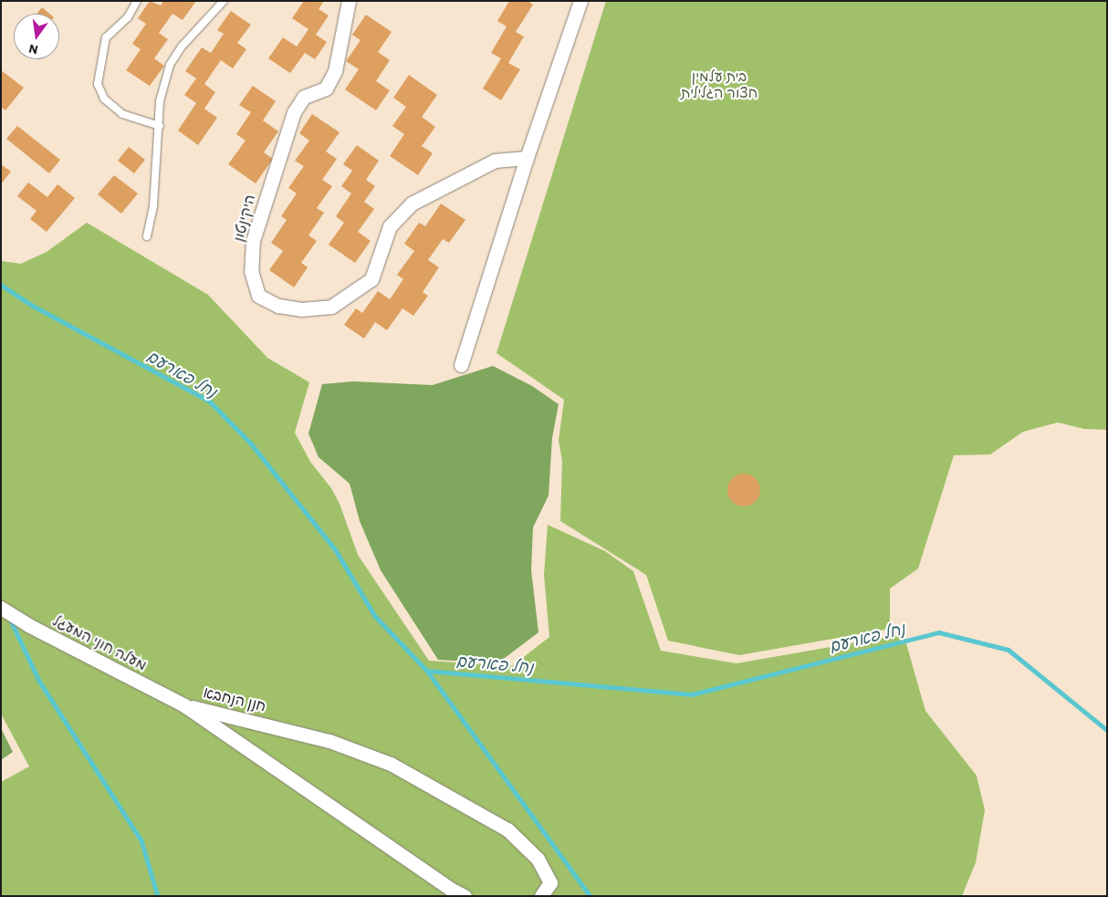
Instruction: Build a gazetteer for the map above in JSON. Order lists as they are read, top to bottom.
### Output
{
  "streets": {
    "street": ["היקינטון", "מעלה חוני המעגל", "חנן הנחבא"]
  },
  "crossings": [
    ["מעלה חוני המעגל", "חנן הנחבא"]
  ],
  "water": ["נחל פארעם"],
  "parks": ["בית עלמין חצור הגלילית"],
  "north": "bottom"
}
